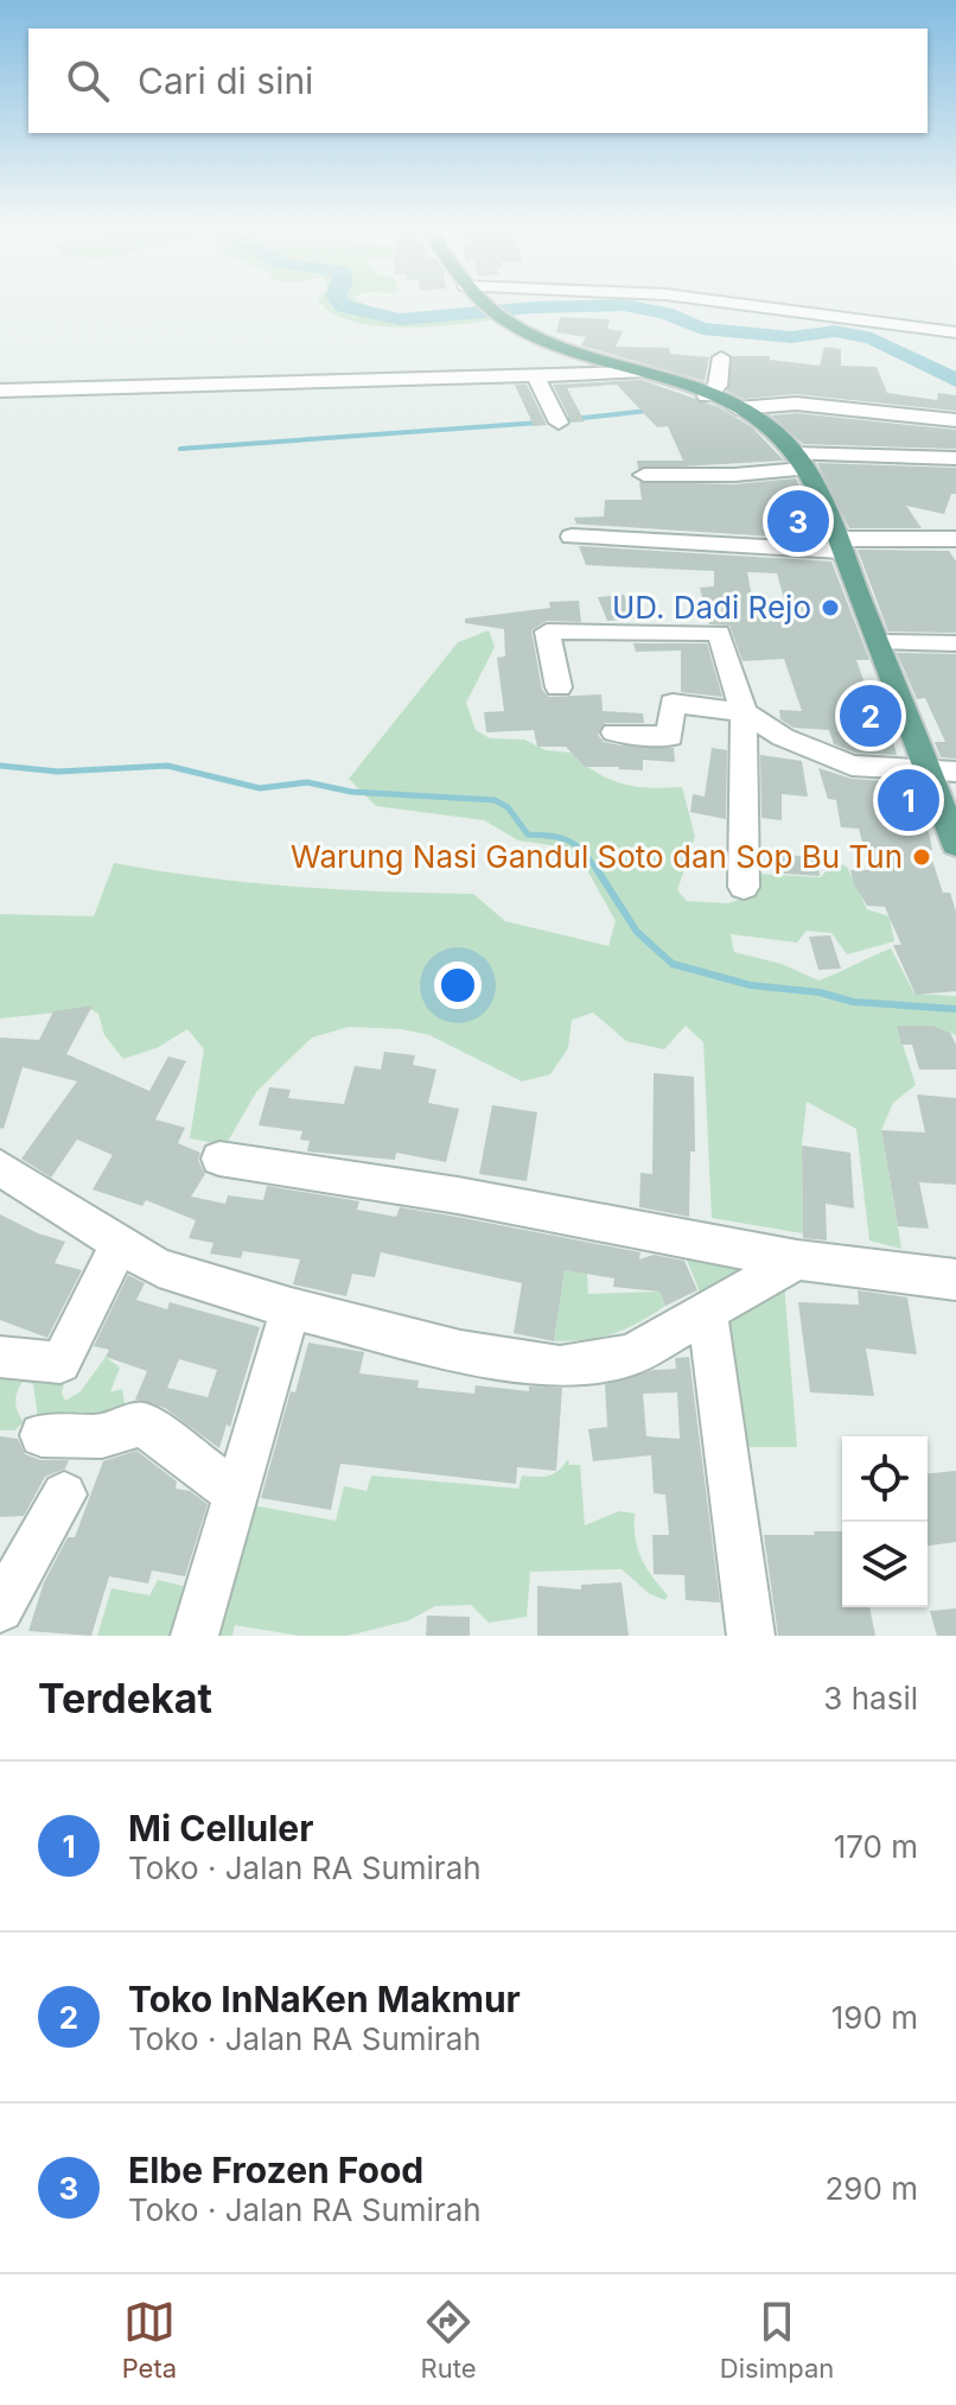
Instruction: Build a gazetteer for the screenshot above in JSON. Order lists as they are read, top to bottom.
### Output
{
  "places": ["UD. Dadi Rejo", "Warung Nasi Gandul Soto dan Sop Bu Tun"],
  "page": {
    "search": "Cari di sini",
    "pins": ["3", "2", "1"],
    "heading": ["Terdekat", "3 hasil"],
    "list": [
      {
        "mark": "1",
        "name": "Mi Celluler",
        "note": "Toko · Jalan RA Sumirah",
        "value": "170 m"
      },
      {
        "mark": "2",
        "name": "Toko InNaKen Makmur",
        "note": "Toko · Jalan RA Sumirah",
        "value": "190 m"
      },
      {
        "mark": "3",
        "name": "Elbe Frozen Food",
        "note": "Toko · Jalan RA Sumirah",
        "value": "290 m"
      }
    ],
    "nav": ["Peta", "Rute", "Disimpan"]
  }
}
